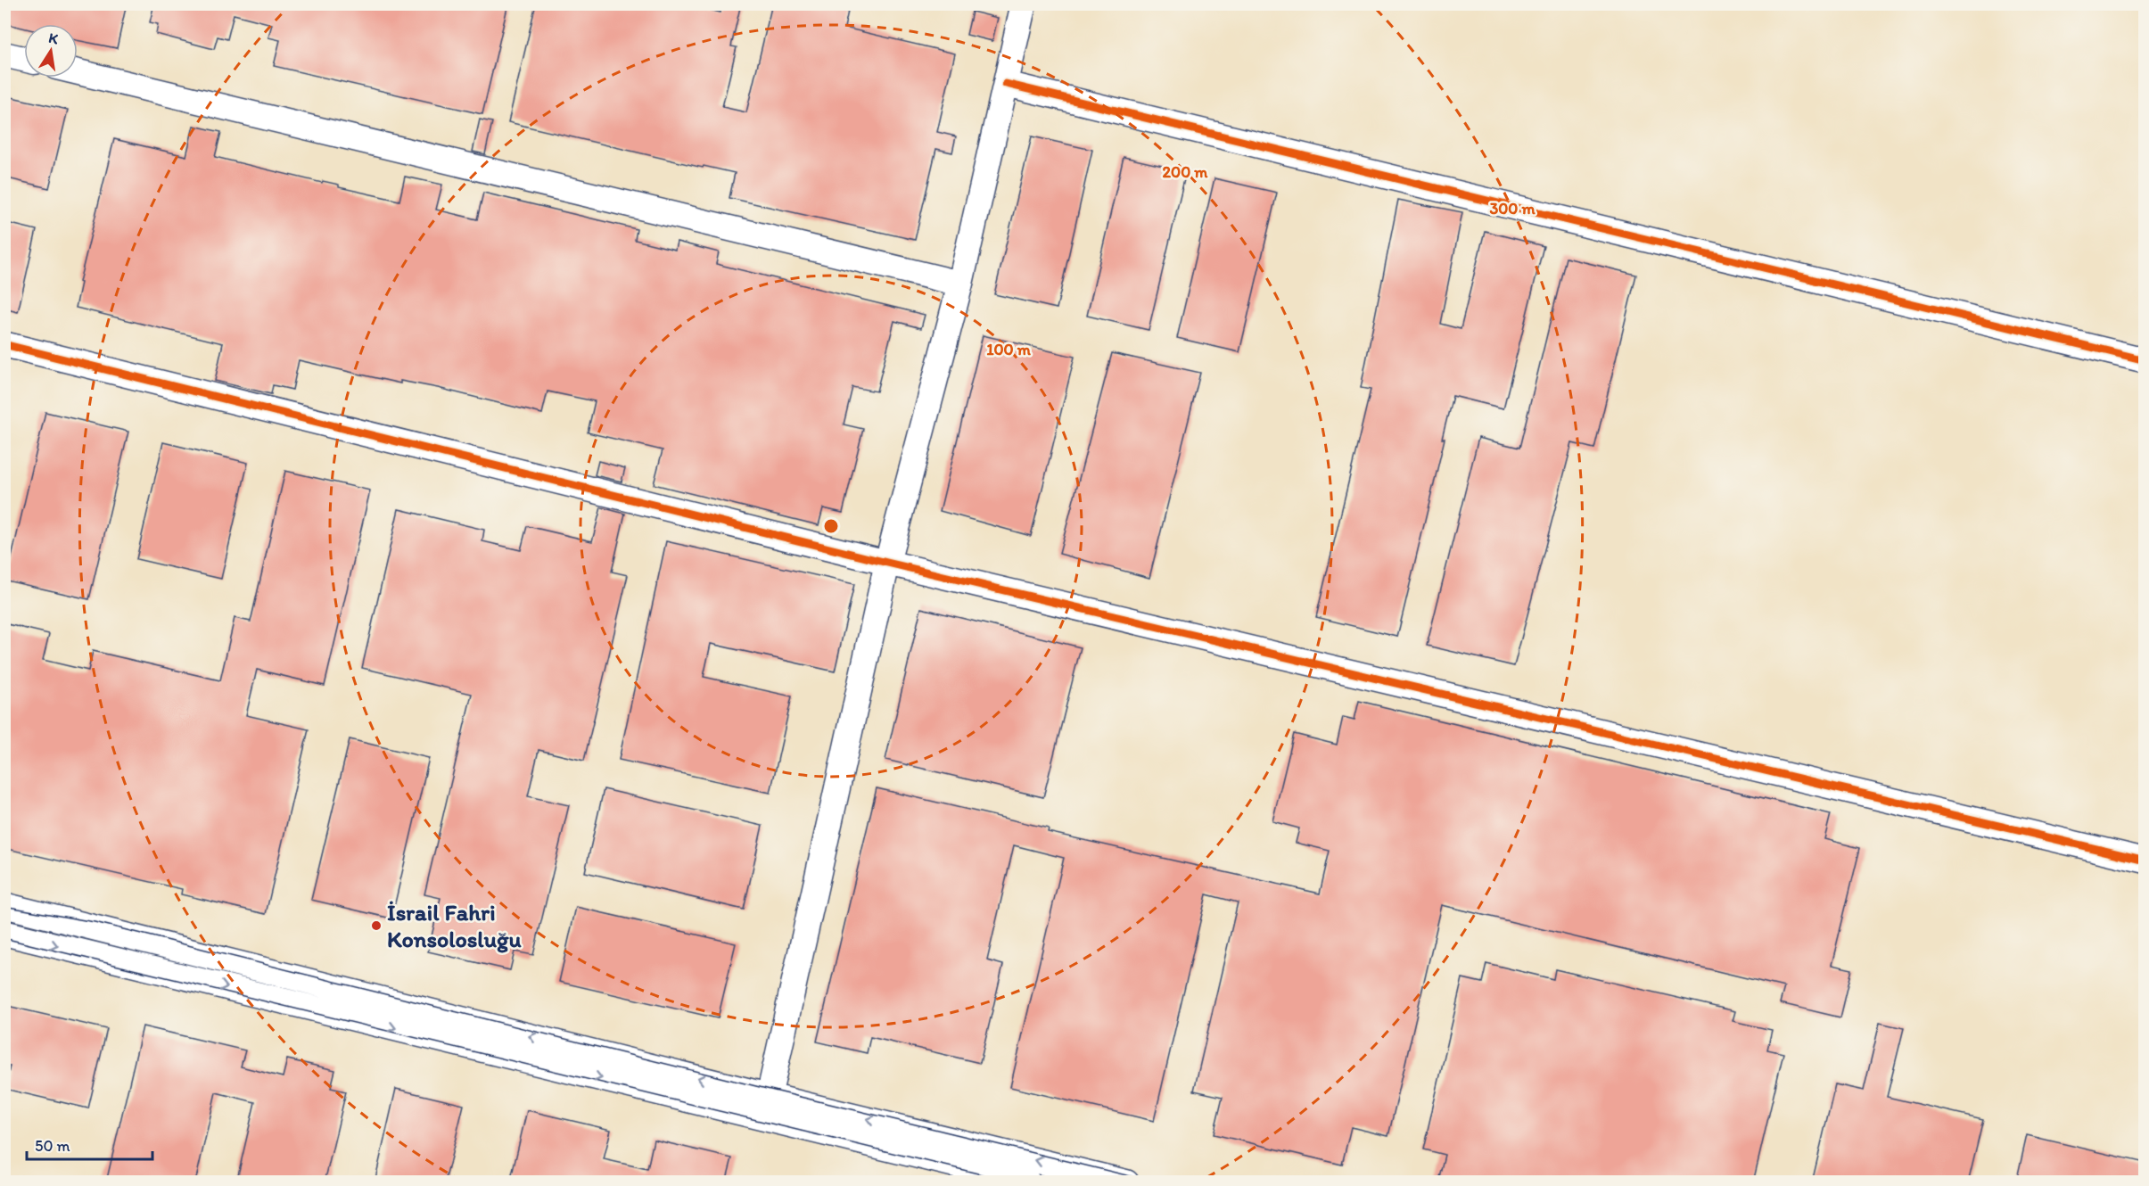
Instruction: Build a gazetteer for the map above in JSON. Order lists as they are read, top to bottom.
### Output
{
  "places": ["İsrail Fahri Konsolosluğu"],
  "scale_bar": "50 m",
  "north": "top",
  "rings": ["200 m", "300 m", "100 m"]
}
